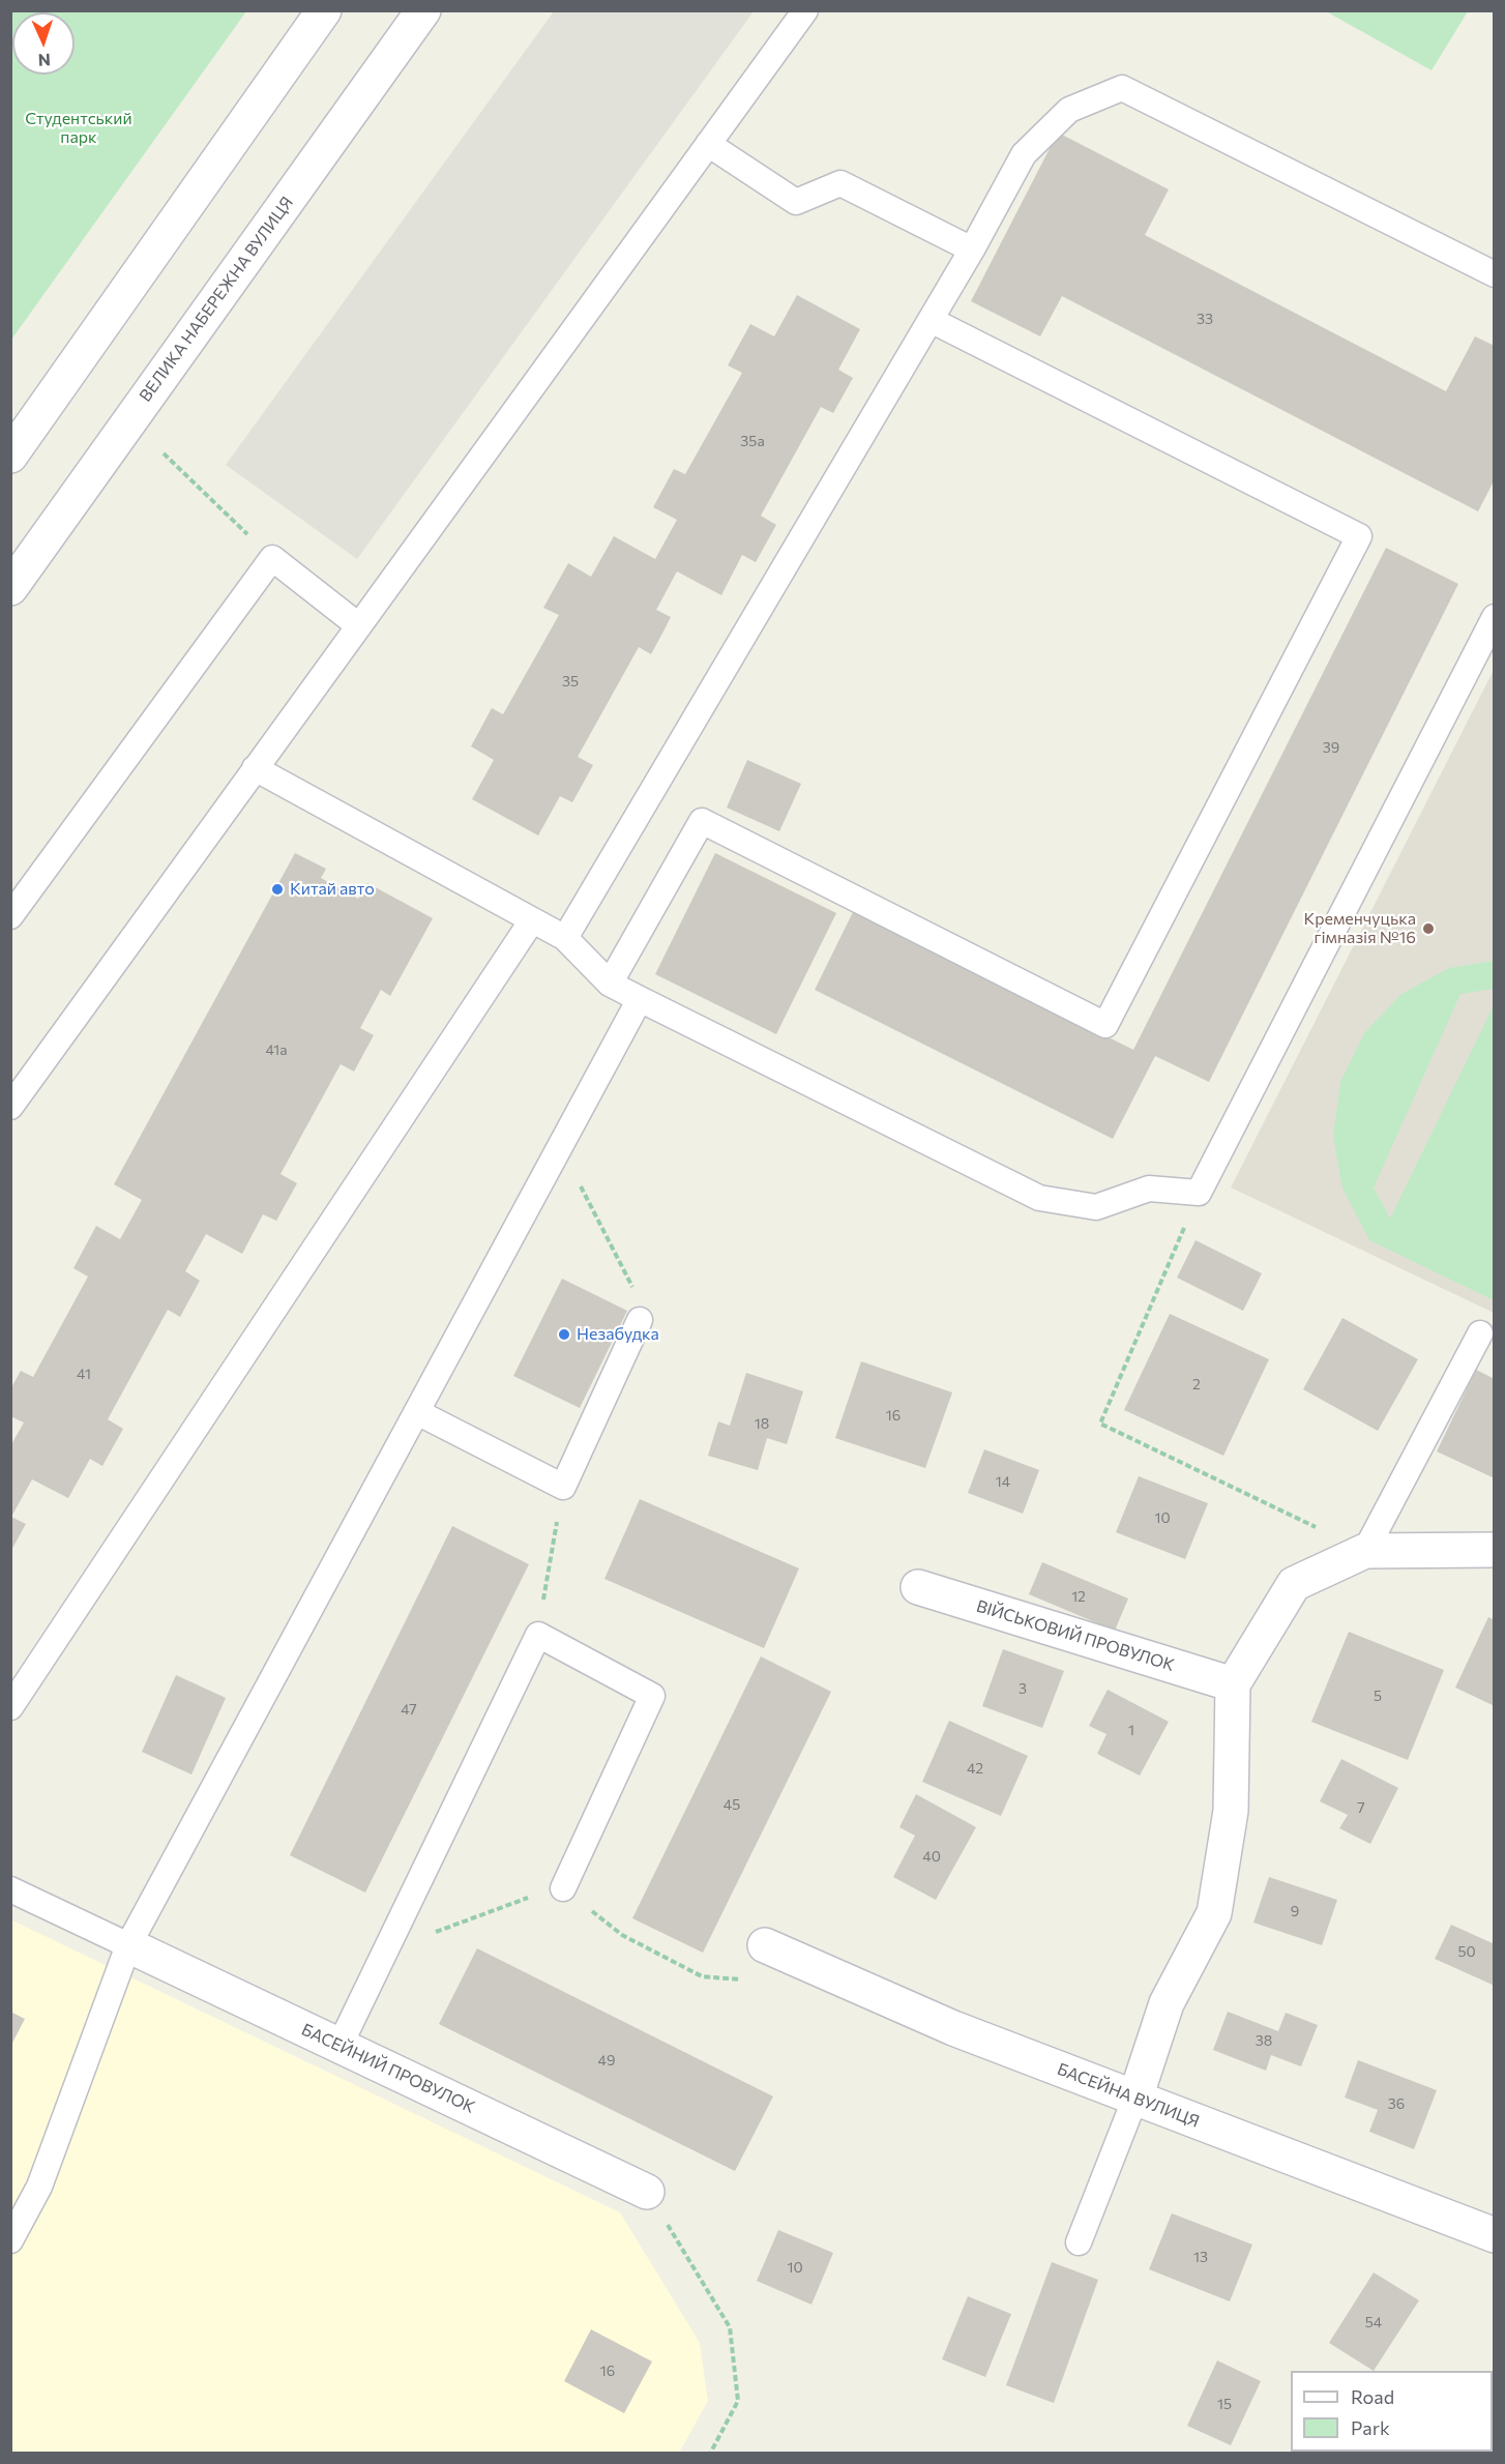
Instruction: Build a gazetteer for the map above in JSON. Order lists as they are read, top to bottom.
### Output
{
  "streets": {
    "street": [
      "ВЕЛИКА НАБЕРЕЖНА ВУЛИЦЯ",
      "ВІЙСЬКОВИЙ ПРОВУЛОК",
      "БАСЕЙНИЙ ПРОВУЛОК",
      "БАСЕЙНА ВУЛИЦЯ"
    ]
  },
  "parks": ["Студентський парк"],
  "places": ["Китай авто", "Кременчуцька гімназія №16", "Незабудка"],
  "house_numbers": [
    "33",
    "35а",
    "35",
    "39",
    "41а",
    "41",
    "2",
    "16",
    "18",
    "14",
    "10",
    "12",
    "3",
    "5",
    "47",
    "1",
    "42",
    "45",
    "7",
    "40",
    "9",
    "50",
    "38",
    "49",
    "36",
    "13",
    "10",
    "54",
    "16",
    "15"
  ],
  "legend": ["Road", "Park"],
  "north": "bottom"
}
